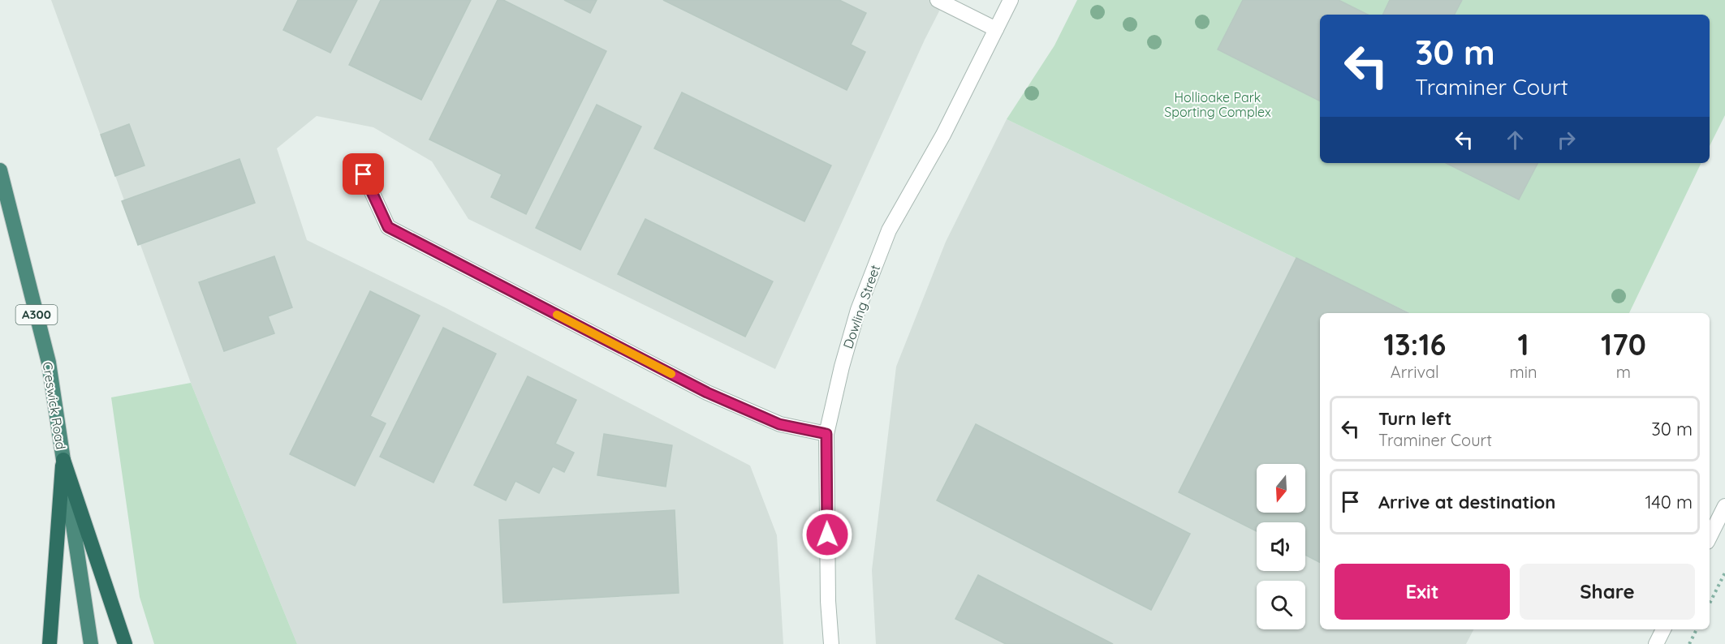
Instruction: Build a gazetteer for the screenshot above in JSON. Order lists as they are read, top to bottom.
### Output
{
  "streets": {
    "highway": ["A300", "Creswick Road"],
    "street": ["Dowling Street"]
  },
  "parks": ["Hollioake Park Sporting Complex"],
  "north": "bottom",
  "page": {
    "turn": ["30 m", "Traminer Court"],
    "eta": [
      "13:16",
      "Arrival",
      "1",
      "min",
      "170",
      "m"
    ],
    "list": [
      {
        "name": "Turn left",
        "note": "Traminer Court",
        "value": "30 m"
      },
      {
        "name": "Arrive at destination",
        "value": "140 m"
      }
    ],
    "buttons": ["Exit", "Share"]
  }
}
